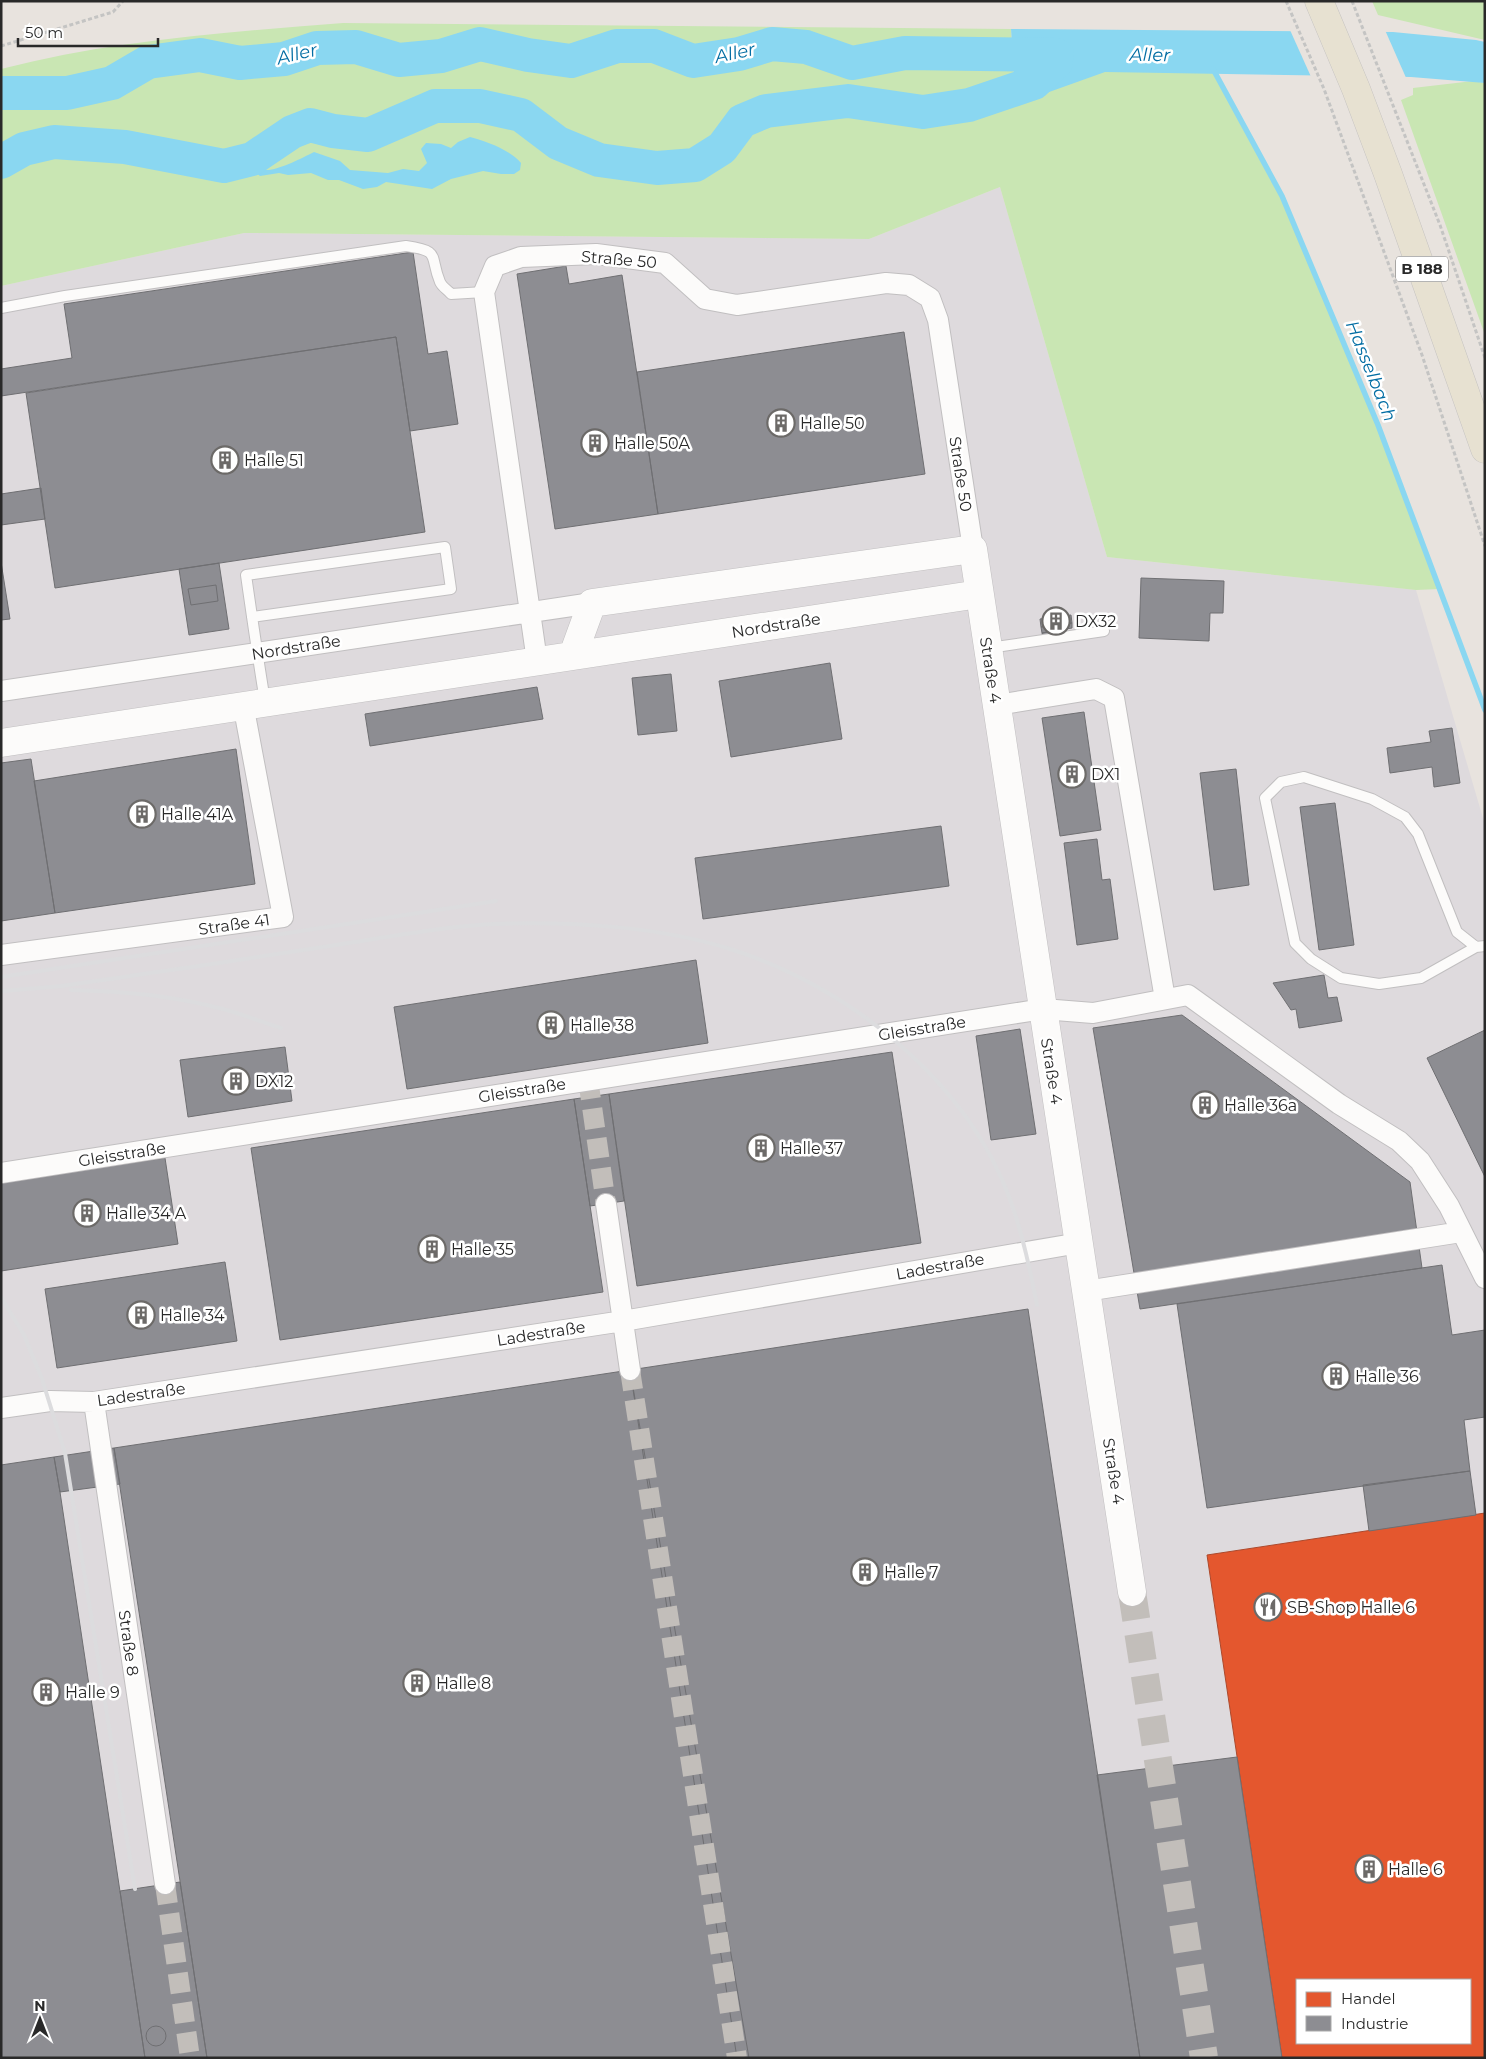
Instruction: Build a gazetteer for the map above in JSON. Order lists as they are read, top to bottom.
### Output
{
  "streets": {
    "main road": ["B 188"],
    "street": [
      "Straße 50",
      "Nordstraße",
      "Straße 4",
      "Straße 41",
      "Gleisstraße",
      "Ladestraße",
      "Straße 8"
    ]
  },
  "crossings": [
    ["Straße 50", "Nordstraße"],
    ["Straße 50", "Straße 4"],
    ["Nordstraße", "Straße 4"],
    ["Nordstraße", "Straße 41"],
    ["Straße 4", "Gleisstraße"],
    ["Straße 4", "Ladestraße"],
    ["Ladestraße", "Straße 8"]
  ],
  "water": ["Aller", "Hasselbach"],
  "places": {
    "building": [
      "Halle 50",
      "Halle 50A",
      "Halle 51",
      "DX32",
      "DX1",
      "Halle 41A",
      "Halle 38",
      "DX12",
      "Halle 36a",
      "Halle 37",
      "Halle 34 A",
      "Halle 35",
      "Halle 34",
      "Halle 36",
      "Halle 7",
      "Halle 8",
      "Halle 9",
      "Halle 6"
    ],
    "restaurant": ["SB-Shop Halle 6"]
  },
  "legend": ["Handel", "Industrie"],
  "scale_bar": "50 m",
  "north": "top"
}
